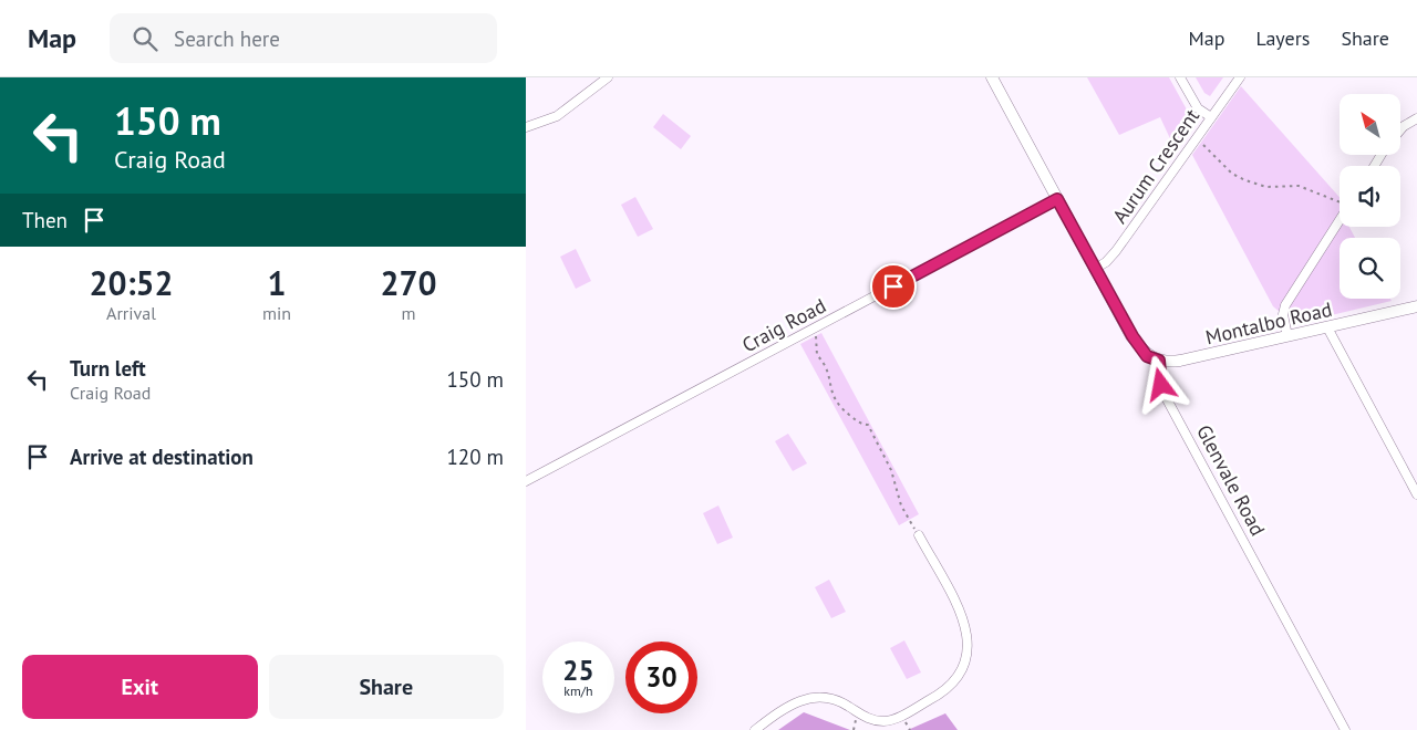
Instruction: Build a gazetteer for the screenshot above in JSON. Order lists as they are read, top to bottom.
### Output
{
  "streets": {
    "street": [
      "Aurum Crescent",
      "Montalbo Road",
      "Craig Road",
      "Glenvale Road"
    ]
  },
  "crossings": [
    ["Montalbo Road", "Glenvale Road"]
  ],
  "north": "top left",
  "page": {
    "header": "Map",
    "search": "Search here",
    "nav": ["Map", "Layers", "Share"],
    "turn": ["150 m", "Craig Road"],
    "then": "Then",
    "eta": [
      "20:52",
      "Arrival",
      "1",
      "min",
      "270",
      "m"
    ],
    "list": [
      {
        "name": "Turn left",
        "note": "Craig Road",
        "value": "150 m"
      },
      {
        "name": "Arrive at destination",
        "value": "120 m"
      }
    ],
    "speed": "25 km/h",
    "limit": "30",
    "buttons": ["Exit", "Share"]
  }
}
